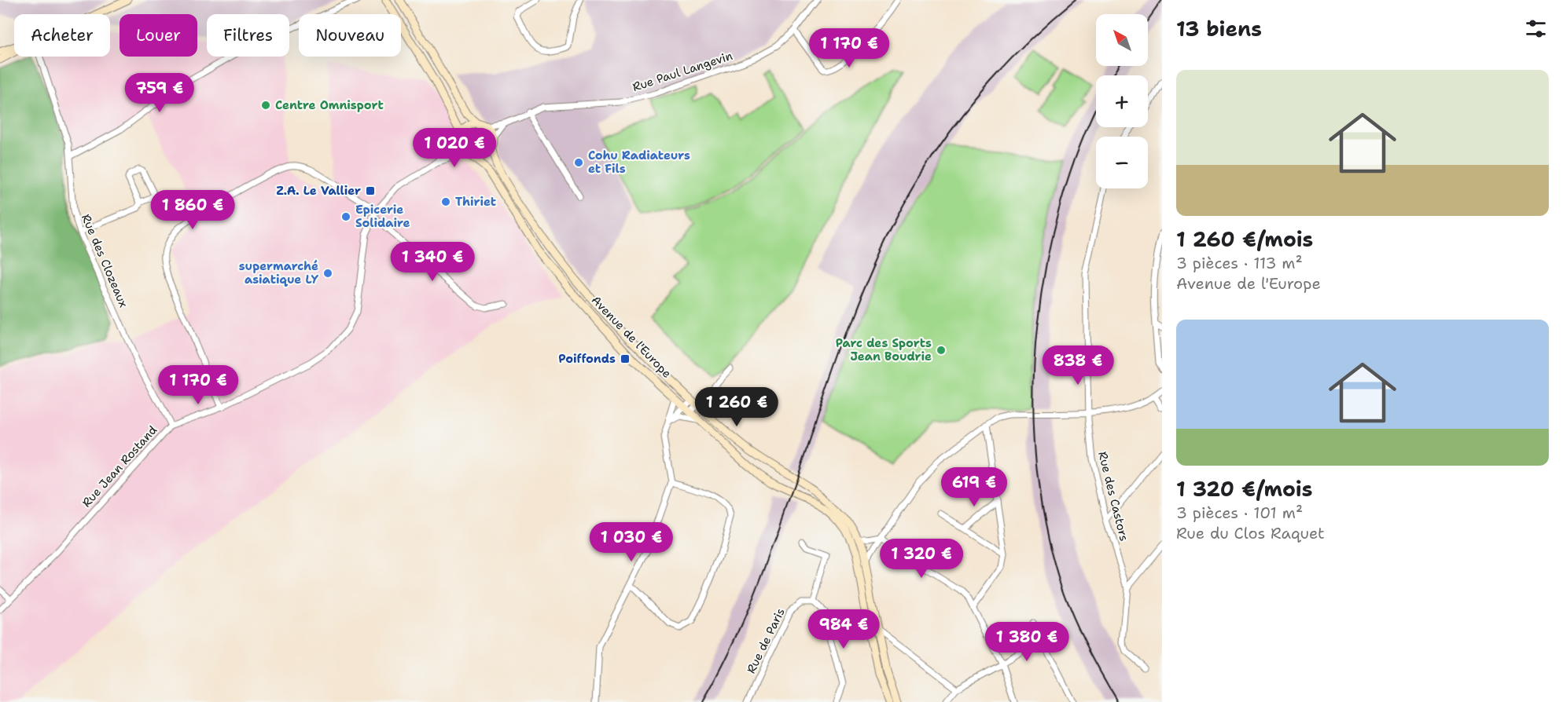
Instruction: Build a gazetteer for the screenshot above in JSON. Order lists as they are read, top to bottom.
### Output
{
  "streets": {
    "main road": ["Avenue de l'Europe"],
    "street": [
      "Rue Paul Langevin",
      "Rue des Clozeaux",
      "Rue Jean Rostand",
      "Rue des Castors",
      "Rue de Paris"
    ]
  },
  "crossings": [
    ["Rue Paul Langevin", "Avenue de l'Europe"],
    ["Rue Paul Langevin", "Rue Jean Rostand"],
    ["Rue des Clozeaux", "Rue Jean Rostand"],
    ["Avenue de l'Europe", "Rue Jean Rostand"]
  ],
  "places": {
    "other": [
      "Centre Omnisport",
      "Cohu Radiateurs et Fils",
      "Thiriet",
      "Epicerie Solidaire",
      "supermarché asiatique LY",
      "Parc des Sports Jean Boudrie"
    ],
    "transit": ["Z.A. Le Vallier", "Poiffonds"]
  },
  "north": "top left",
  "page": {
    "heading": "13 biens",
    "map_buttons": ["+", "−"],
    "chip": [
      "Acheter",
      "Louer",
      "Filtres",
      "Nouveau"
    ],
    "price": [
      "1 170 €",
      "759 €",
      "1 020 €",
      "1 860 €",
      "1 340 €",
      "838 €",
      "1 170 €",
      "1 260 €",
      "619 €",
      "1 030 €",
      "1 320 €",
      "984 €",
      "1 380 €"
    ],
    "list": [
      {
        "name": "1 260 €/mois",
        "note": "3 pièces · 113 m² · Avenue de l'Europe"
      },
      {
        "name": "1 320 €/mois",
        "note": "3 pièces · 101 m² · Rue du Clos Raquet"
      }
    ]
  }
}
